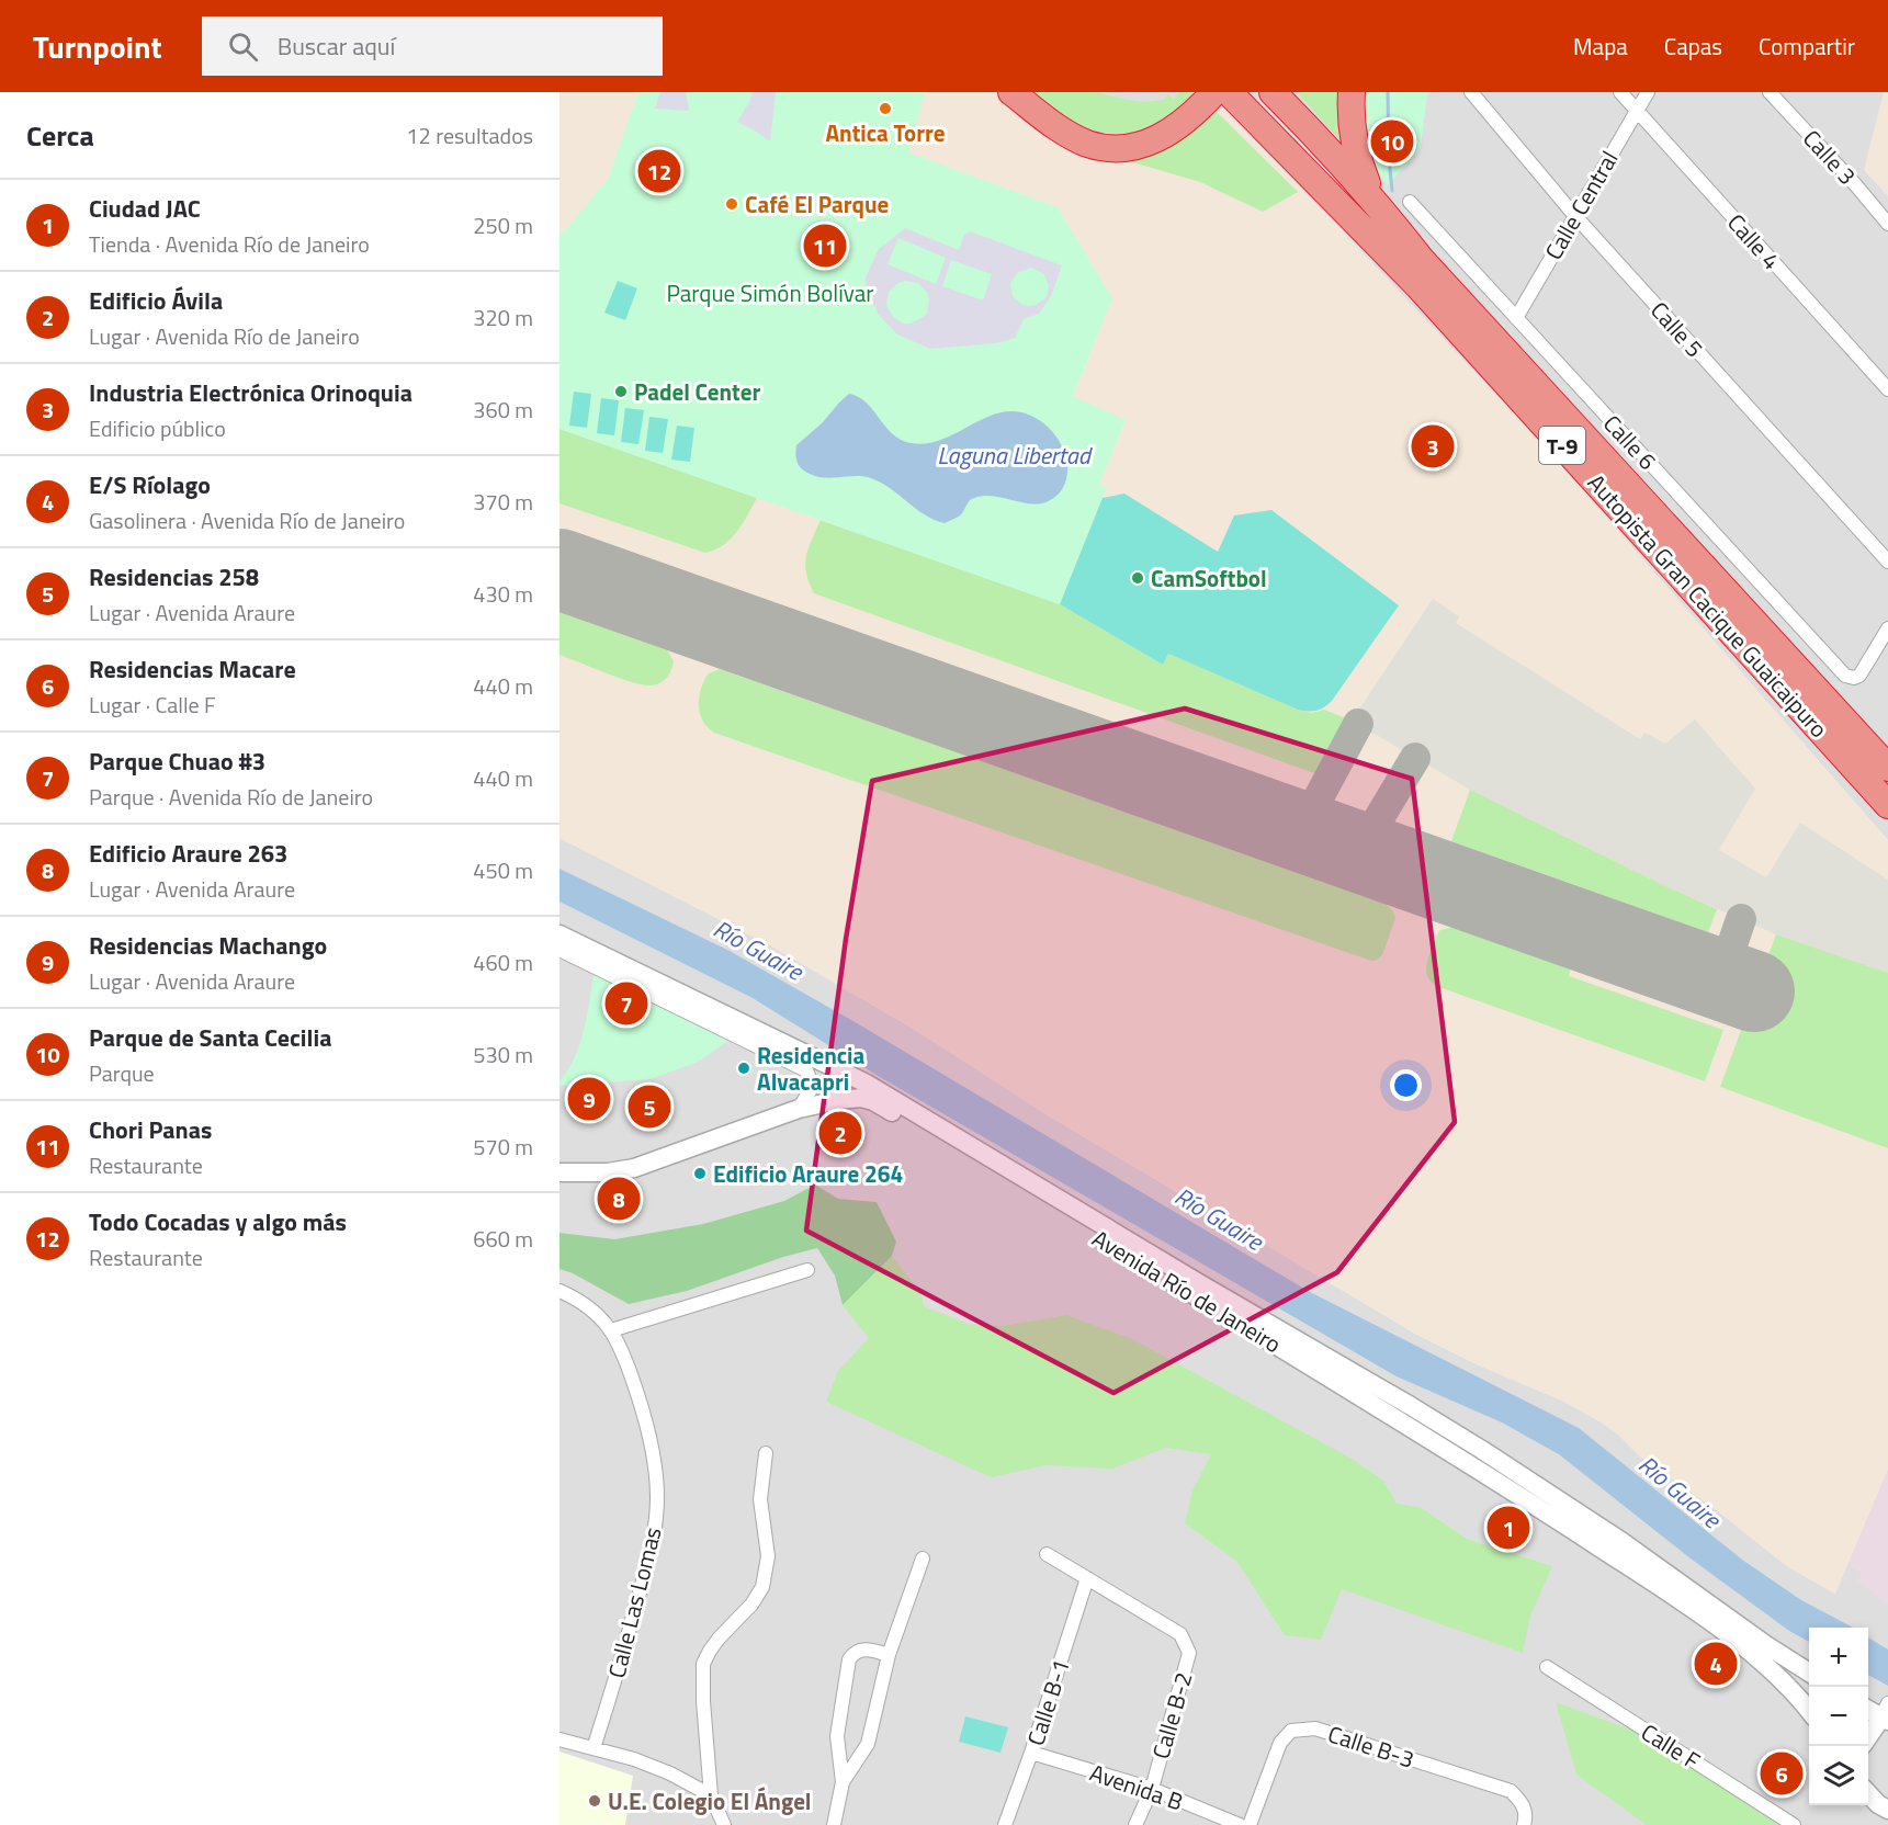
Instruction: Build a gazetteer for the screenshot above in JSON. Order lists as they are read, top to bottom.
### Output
{
  "streets": {
    "highway": ["T-9", "Autopista Gran Cacique Guaicaipuro"],
    "street": [
      "Calle 3",
      "Calle Central",
      "Calle 4",
      "Calle 5",
      "Calle 6",
      "Avenida Río de Janeiro",
      "Calle Las Lomas",
      "Calle B-1",
      "Calle B-2",
      "Calle B-3",
      "Calle F",
      "Avenida B"
    ]
  },
  "crossings": [
    ["Calle Central", "Calle 4"],
    ["Calle Central", "Calle 5"],
    ["Calle Central", "Calle 6"],
    ["Calle B-1", "Calle B-2"],
    ["Calle B-1", "Avenida B"],
    ["Calle B-2", "Avenida B"]
  ],
  "water": ["Laguna Libertad", "Río Guaire"],
  "parks": ["Parque Simón Bolívar"],
  "places": [
    "Antica Torre",
    "Café El Parque",
    "Padel Center",
    "CamSoftbol",
    "Residencia Alvacapri",
    "Edificio Araure 264",
    "U.E. Colegio El Ángel"
  ],
  "page": {
    "header": "Turnpoint",
    "search": "Buscar aquí",
    "nav": ["Mapa", "Capas", "Compartir"],
    "heading": ["Cerca", "12 resultados"],
    "pins": [
      "10",
      "12",
      "11",
      "3",
      "7",
      "9",
      "5",
      "2",
      "8",
      "1",
      "4",
      "6"
    ],
    "list": [
      {
        "mark": "1",
        "name": "Ciudad JAC",
        "note": "Tienda · Avenida Río de Janeiro",
        "value": "250 m"
      },
      {
        "mark": "2",
        "name": "Edificio Ávila",
        "note": "Lugar · Avenida Río de Janeiro",
        "value": "320 m"
      },
      {
        "mark": "3",
        "name": "Industria Electrónica Orinoquia",
        "note": "Edificio público",
        "value": "360 m"
      },
      {
        "mark": "4",
        "name": "E/S Ríolago",
        "note": "Gasolinera · Avenida Río de Janeiro",
        "value": "370 m"
      },
      {
        "mark": "5",
        "name": "Residencias 258",
        "note": "Lugar · Avenida Araure",
        "value": "430 m"
      },
      {
        "mark": "6",
        "name": "Residencias Macare",
        "note": "Lugar · Calle F",
        "value": "440 m"
      },
      {
        "mark": "7",
        "name": "Parque Chuao #3",
        "note": "Parque · Avenida Río de Janeiro",
        "value": "440 m"
      },
      {
        "mark": "8",
        "name": "Edificio Araure 263",
        "note": "Lugar · Avenida Araure",
        "value": "450 m"
      },
      {
        "mark": "9",
        "name": "Residencias Machango",
        "note": "Lugar · Avenida Araure",
        "value": "460 m"
      },
      {
        "mark": "10",
        "name": "Parque de Santa Cecilia",
        "note": "Parque",
        "value": "530 m"
      },
      {
        "mark": "11",
        "name": "Chori Panas",
        "note": "Restaurante",
        "value": "570 m"
      },
      {
        "mark": "12",
        "name": "Todo Cocadas y algo más",
        "note": "Restaurante",
        "value": "660 m"
      }
    ],
    "map_buttons": ["+", "−"]
  }
}
